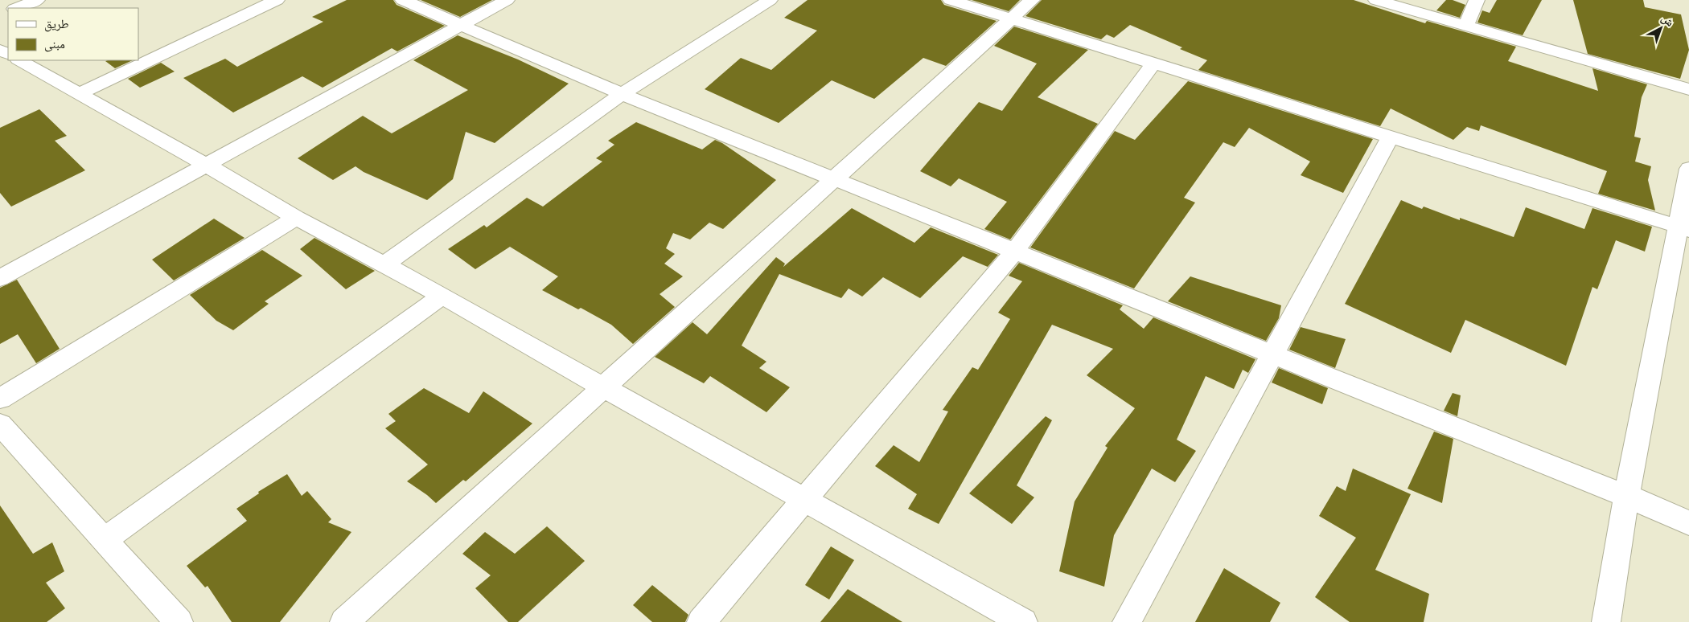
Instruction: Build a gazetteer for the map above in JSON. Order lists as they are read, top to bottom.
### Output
{
  "legend": ["طريق", "مبنى"],
  "north": "top right"
}
